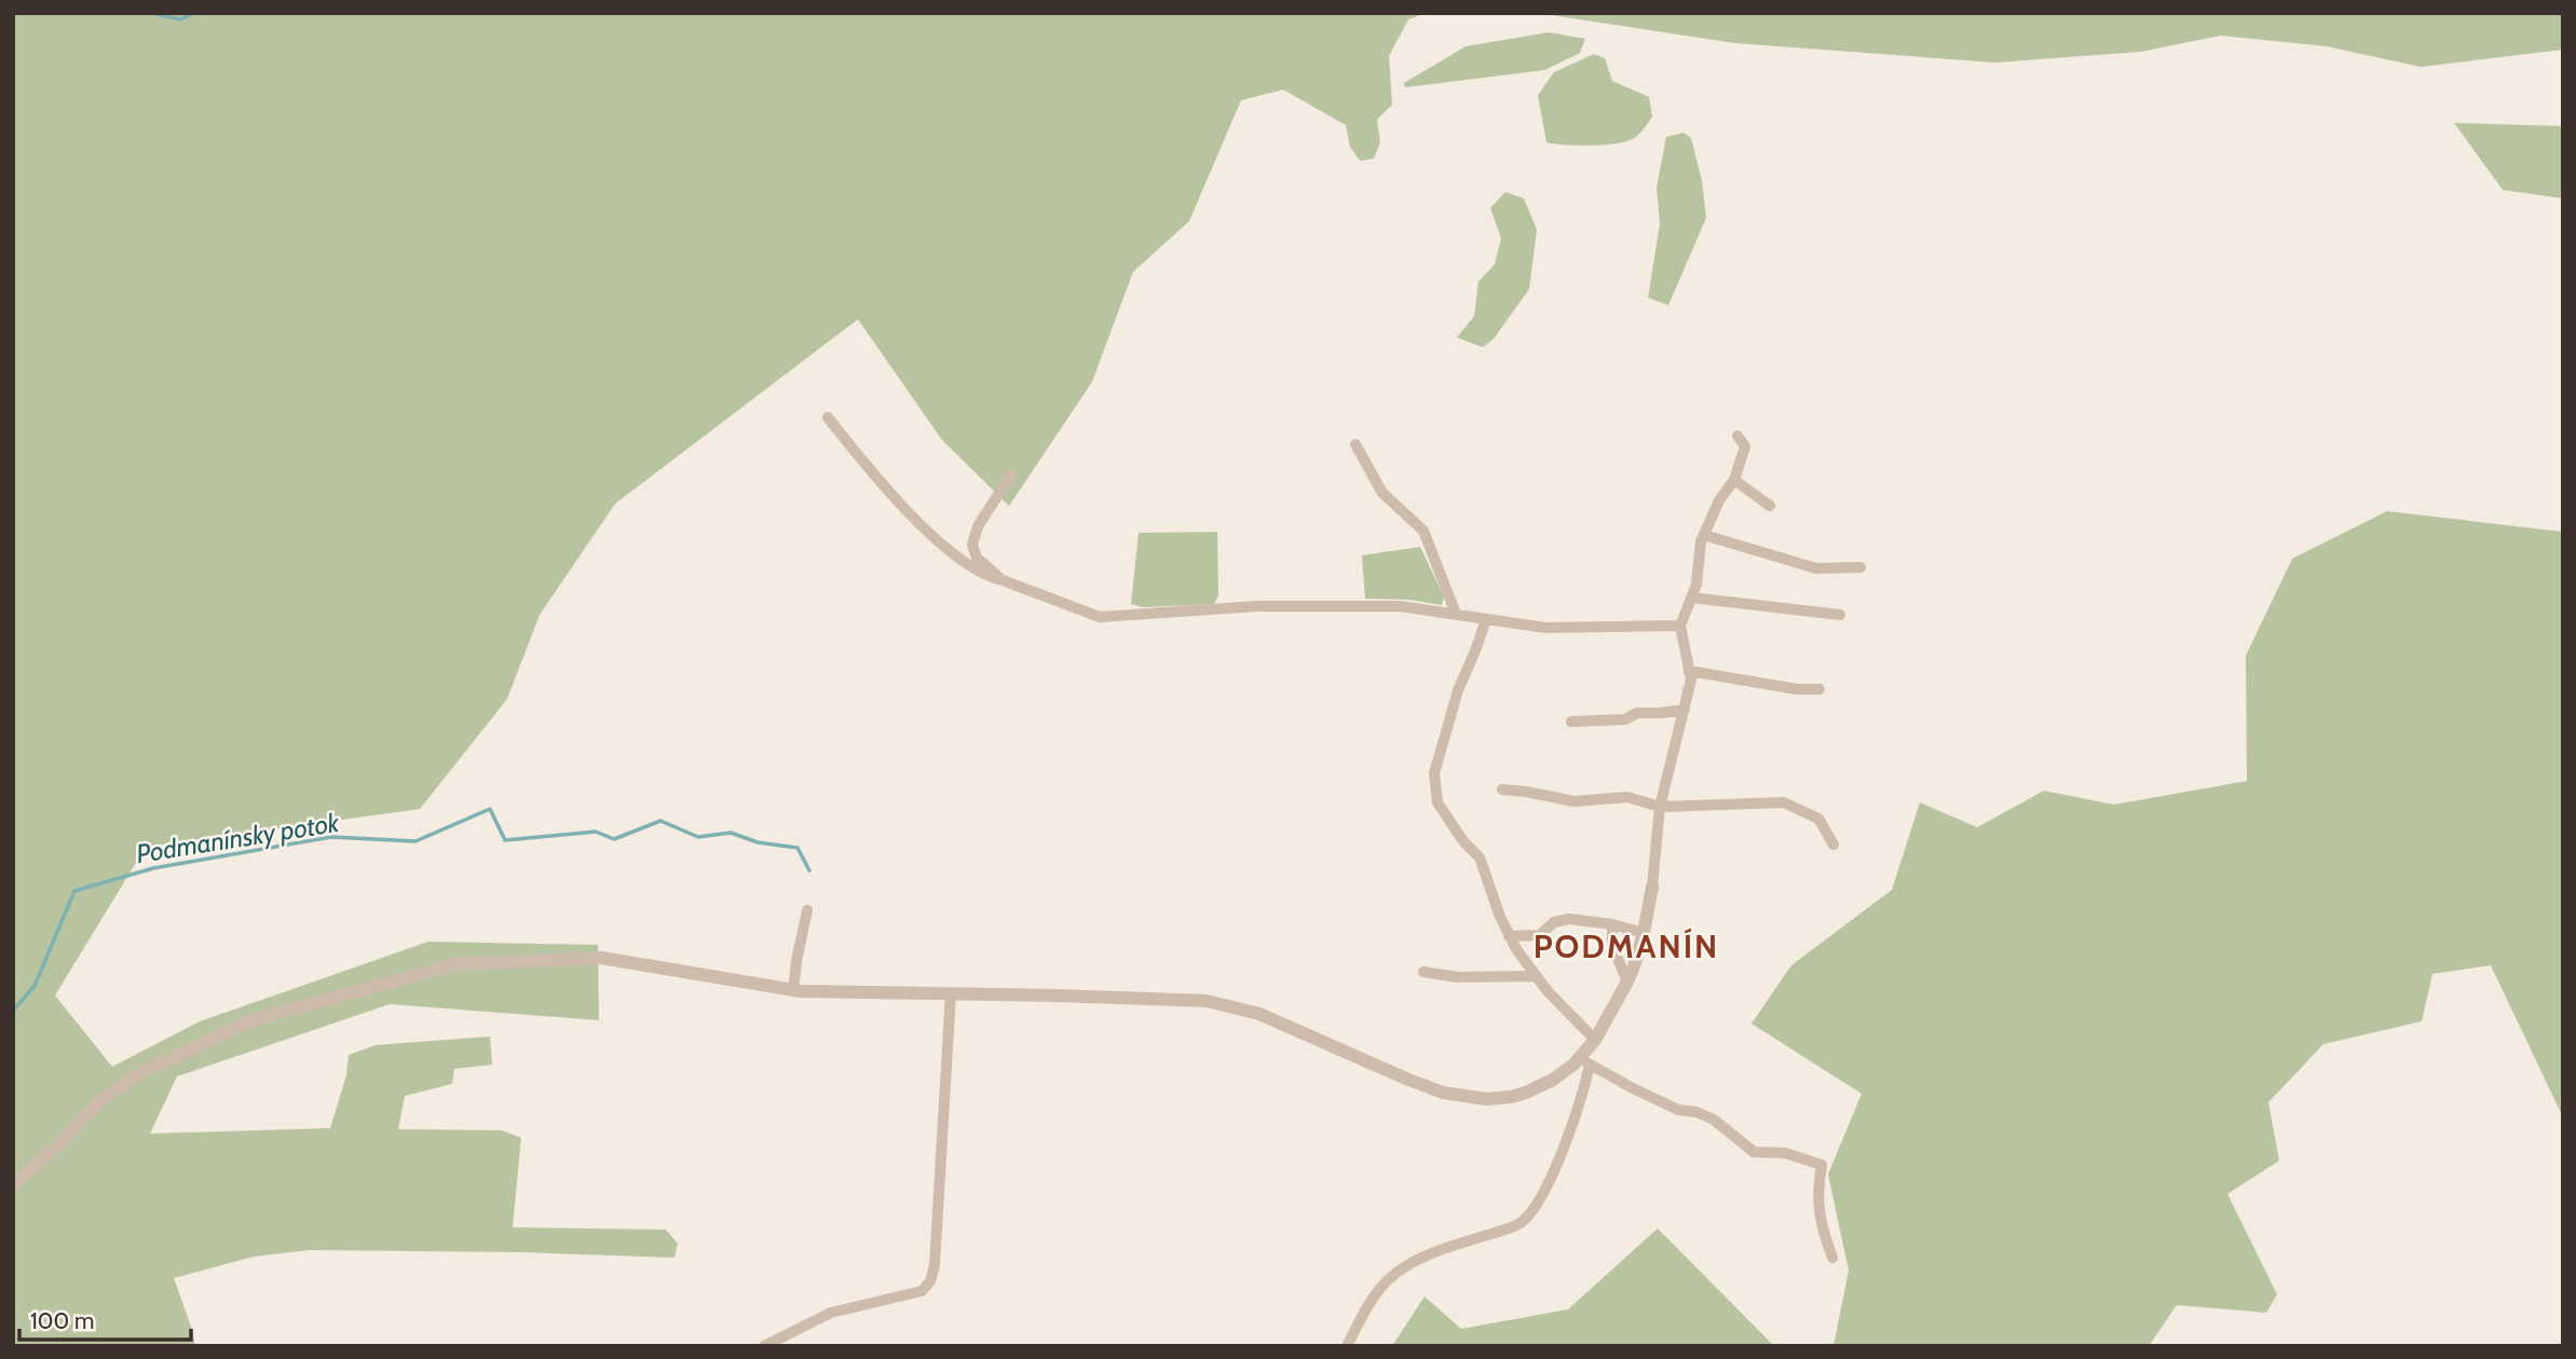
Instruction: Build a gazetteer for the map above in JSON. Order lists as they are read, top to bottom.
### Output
{
  "districts": ["PODMANÍN"],
  "water": ["Podmanínsky potok"],
  "scale_bar": "100 m"
}
